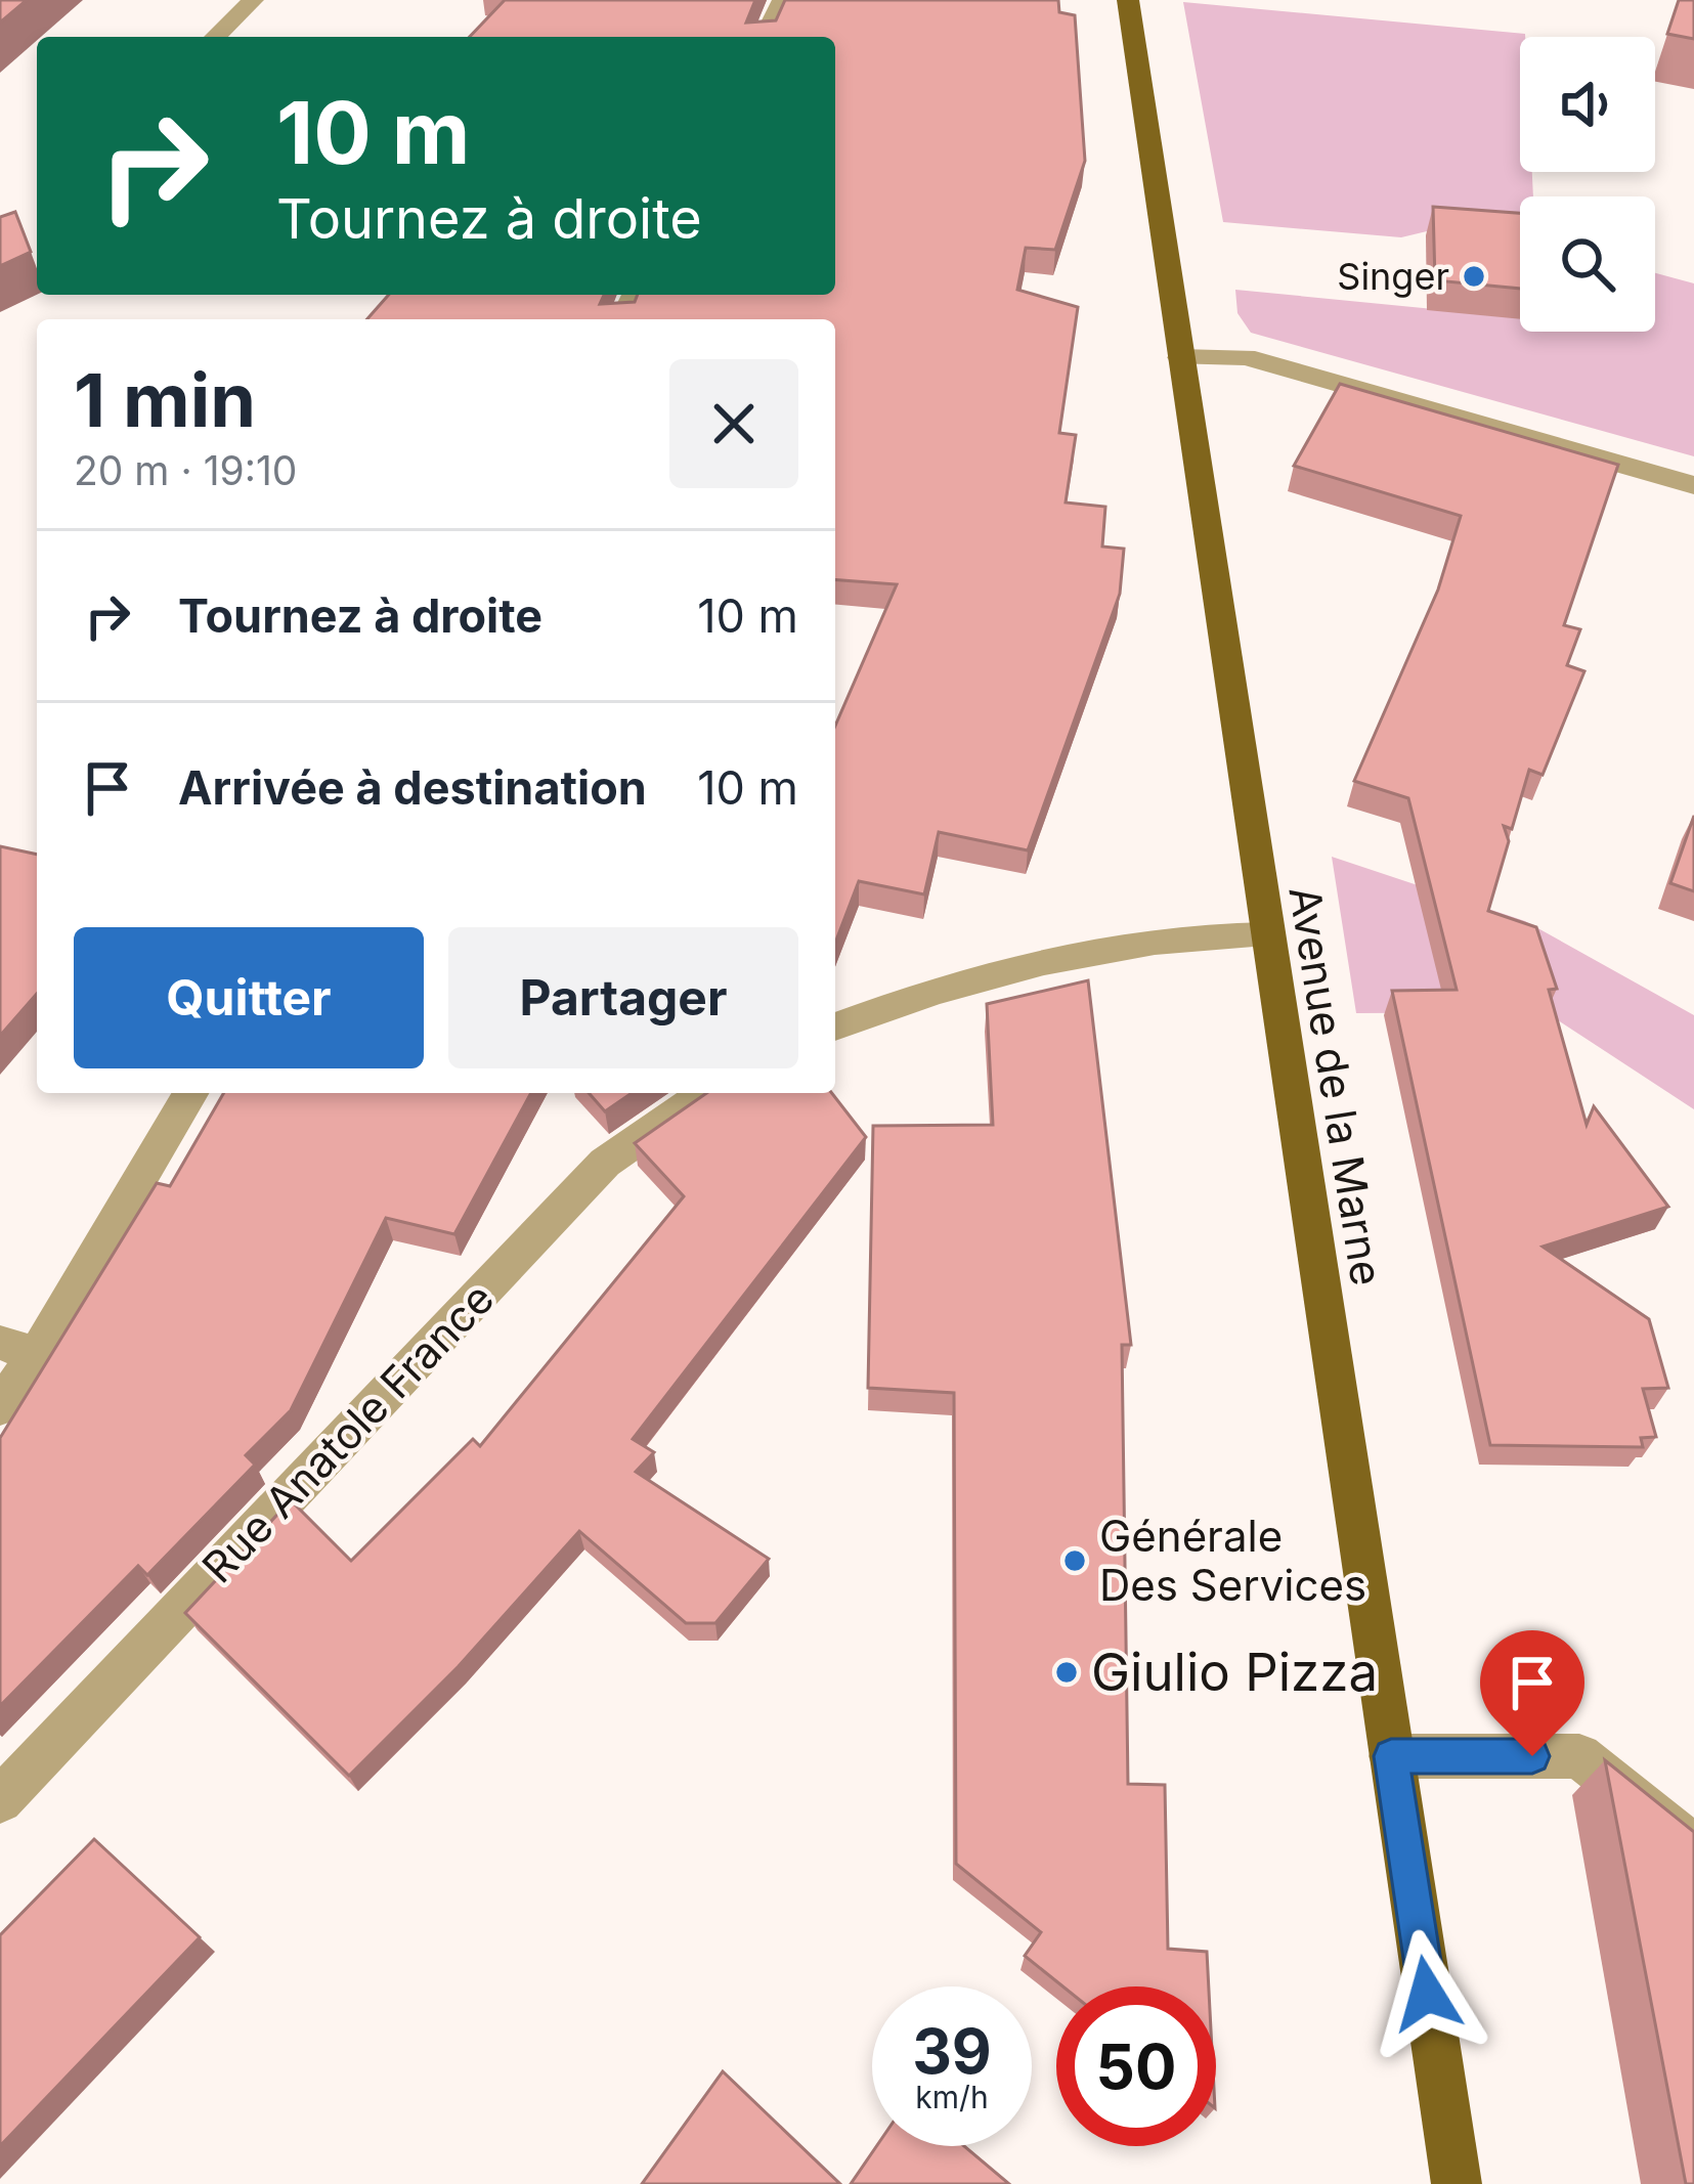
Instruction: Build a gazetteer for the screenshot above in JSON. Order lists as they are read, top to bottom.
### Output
{
  "streets": {
    "main road": ["Avenue de la Marne"],
    "street": ["Rue Anatole France"]
  },
  "places": ["Singer", "Générale Des Services", "Giulio Pizza"],
  "page": {
    "turn": ["10 m", "Tournez à droite"],
    "heading": ["1 min", "20 m · 19:10"],
    "list": [
      {
        "name": "Tournez à droite",
        "value": "10 m"
      },
      {
        "name": "Arrivée à destination",
        "value": "10 m"
      }
    ],
    "buttons": ["Quitter", "Partager"],
    "speed": "39 km/h",
    "limit": "50"
  }
}
